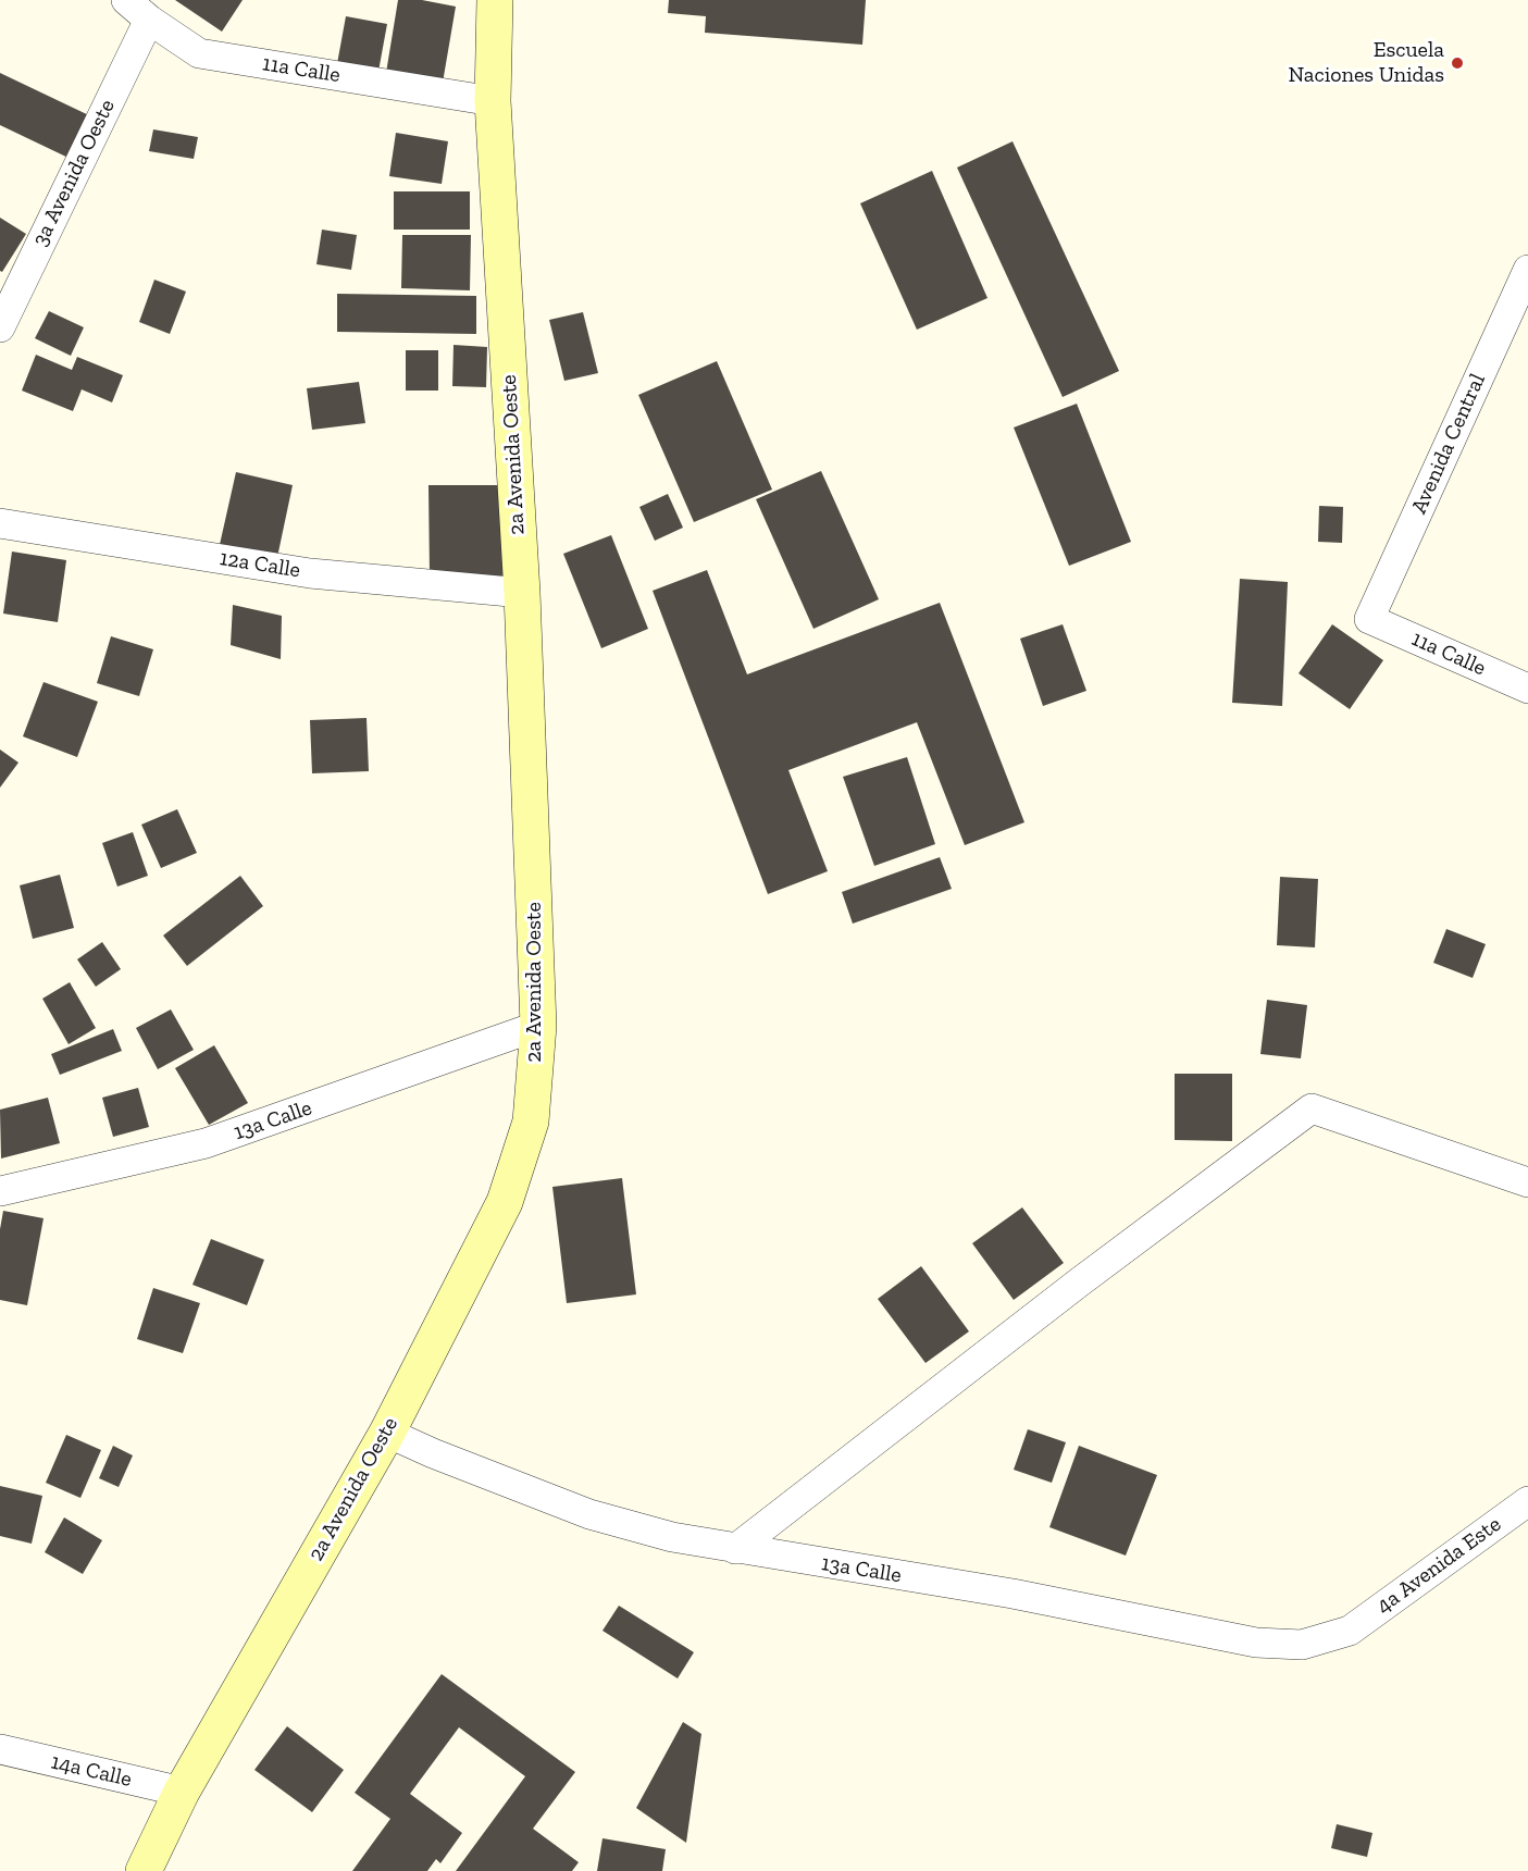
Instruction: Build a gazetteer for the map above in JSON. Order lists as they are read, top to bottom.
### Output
{
  "streets": {
    "street": [
      "11a Calle",
      "3a Avenida Oeste",
      "Avenida Central",
      "2a Avenida Oeste",
      "12a Calle",
      "13a Calle",
      "4a Avenida Este",
      "14a Calle"
    ]
  },
  "crossings": [
    ["11a Calle", "3a Avenida Oeste"],
    ["11a Calle", "Avenida Central"],
    ["11a Calle", "2a Avenida Oeste"],
    ["2a Avenida Oeste", "12a Calle"],
    ["2a Avenida Oeste", "13a Calle"],
    ["2a Avenida Oeste", "14a Calle"],
    ["13a Calle", "4a Avenida Este"]
  ],
  "places": ["Escuela Naciones Unidas"]
}
